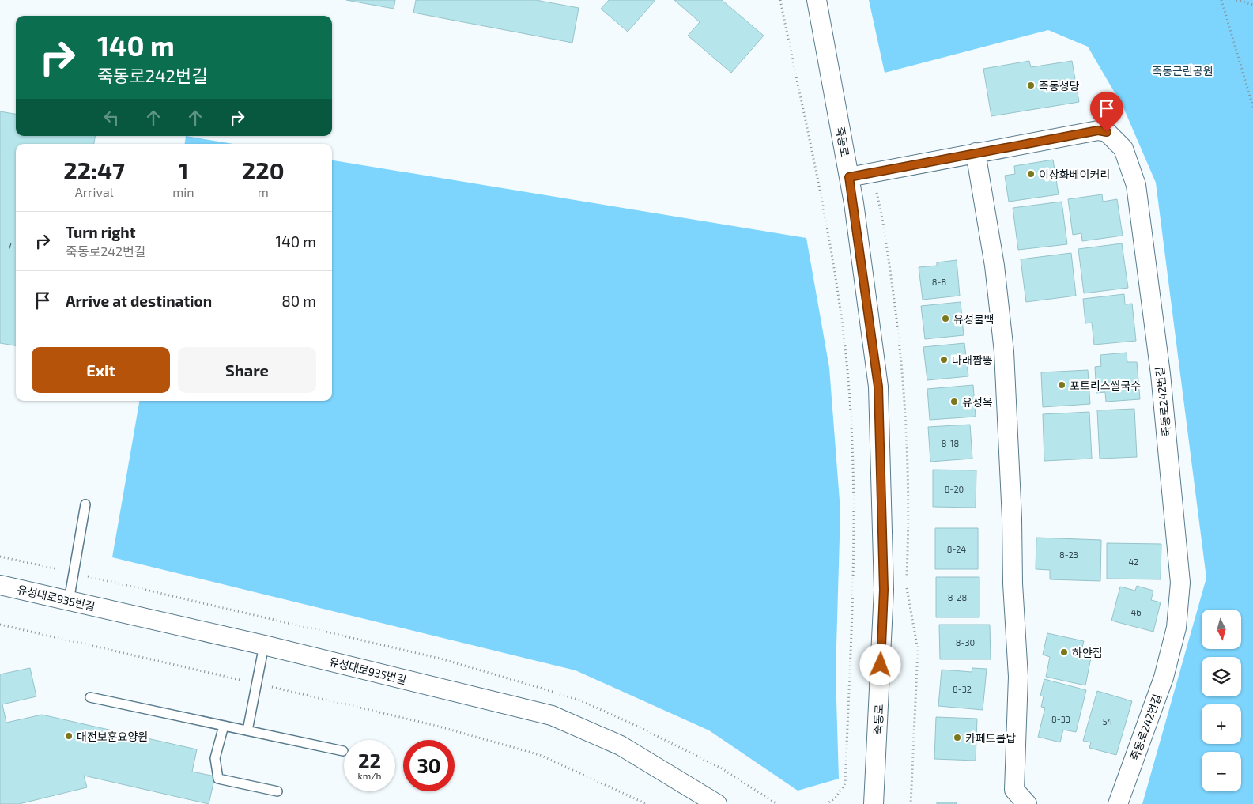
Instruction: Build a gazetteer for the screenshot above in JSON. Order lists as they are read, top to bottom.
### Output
{
  "streets": {
    "street": ["죽동로", "죽동로242번길", "유성대로935번길"]
  },
  "crossings": [
    ["죽동로", "죽동로242번길"]
  ],
  "parks": ["죽동근린공원"],
  "places": [
    "죽동성당",
    "이상화베이커리",
    "유성불백",
    "다래짬뽕",
    "포트리스쌀국수",
    "유성옥",
    "하얀집",
    "대전보훈요양원",
    "카페드롭탑"
  ],
  "house_numbers": [
    "7",
    "8-8",
    "8-18",
    "8-20",
    "8-24",
    "8-23",
    "42",
    "8-28",
    "46",
    "8-30",
    "8-32",
    "8-33",
    "54"
  ],
  "north": "bottom",
  "page": {
    "turn": ["140 m", "죽동로242번길"],
    "eta": [
      "22:47",
      "Arrival",
      "1",
      "min",
      "220",
      "m"
    ],
    "list": [
      {
        "name": "Turn right",
        "note": "죽동로242번길",
        "value": "140 m"
      },
      {
        "name": "Arrive at destination",
        "value": "80 m"
      }
    ],
    "buttons": ["Exit", "Share"],
    "map_buttons": ["+", "−"],
    "speed": "22 km/h",
    "limit": "30"
  }
}
